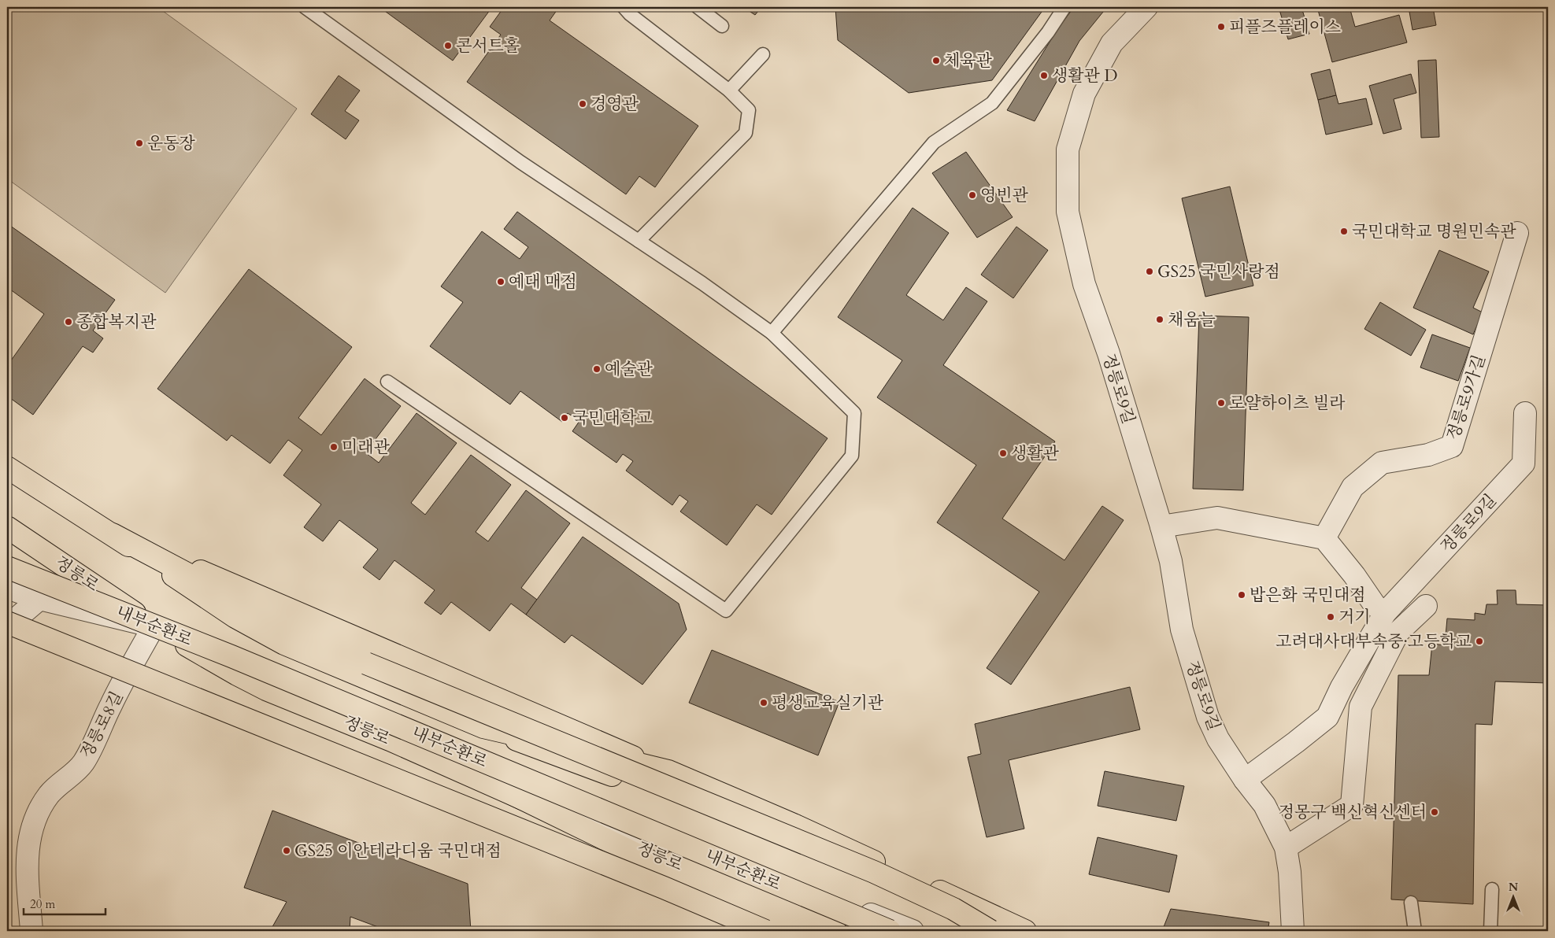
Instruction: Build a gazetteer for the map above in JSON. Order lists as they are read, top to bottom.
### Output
{
  "streets": {
    "main road": ["정릉로", "내부순환로"],
    "street": ["정릉로9길", "정릉로9가길", "정릉로8길"]
  },
  "crossings": [
    ["정릉로", "정릉로8길"]
  ],
  "places": [
    "피플즈플레이스",
    "콘서트홀",
    "체육관",
    "생활관 D",
    "경영관",
    "운동장",
    "영빈관",
    "국민대학교 명원민속관",
    "GS25 국민사랑점",
    "예대 매점",
    "채움늘",
    "종합복지관",
    "예술관",
    "로얄하이츠 빌라",
    "국민대학교",
    "미래관",
    "생활관",
    "밥은화 국민대점",
    "거기",
    "고려대사대부속중·고등학교",
    "평생교육실기관",
    "정몽구 백신혁신센터",
    "GS25 이안테라디움 국민대점"
  ],
  "scale_bar": "20 m",
  "north": "top"
}
